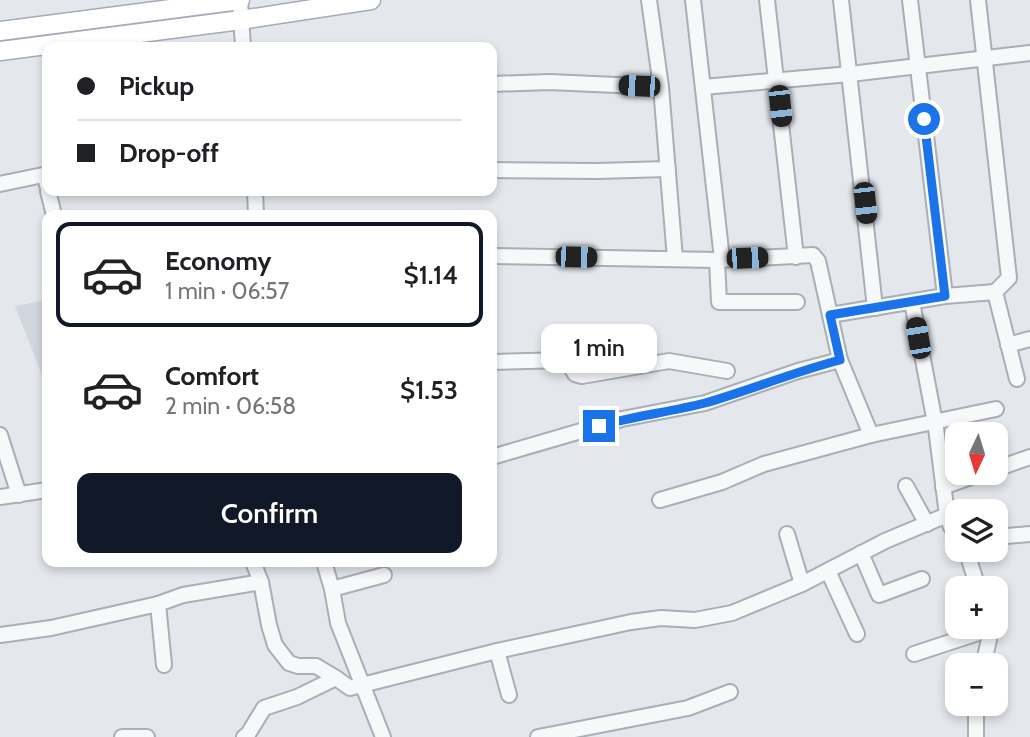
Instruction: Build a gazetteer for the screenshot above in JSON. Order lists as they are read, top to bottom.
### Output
{
  "north": "bottom",
  "page": {
    "banner": ["Pickup", "Drop-off"],
    "list": [
      {
        "name": "Economy",
        "note": "1 min · 06:57",
        "value": "$1.14"
      },
      {
        "name": "Comfort",
        "note": "2 min · 06:58",
        "value": "$1.53"
      }
    ],
    "bubble": "1 min",
    "map_buttons": ["+", "−"],
    "buttons": "Confirm"
  }
}
